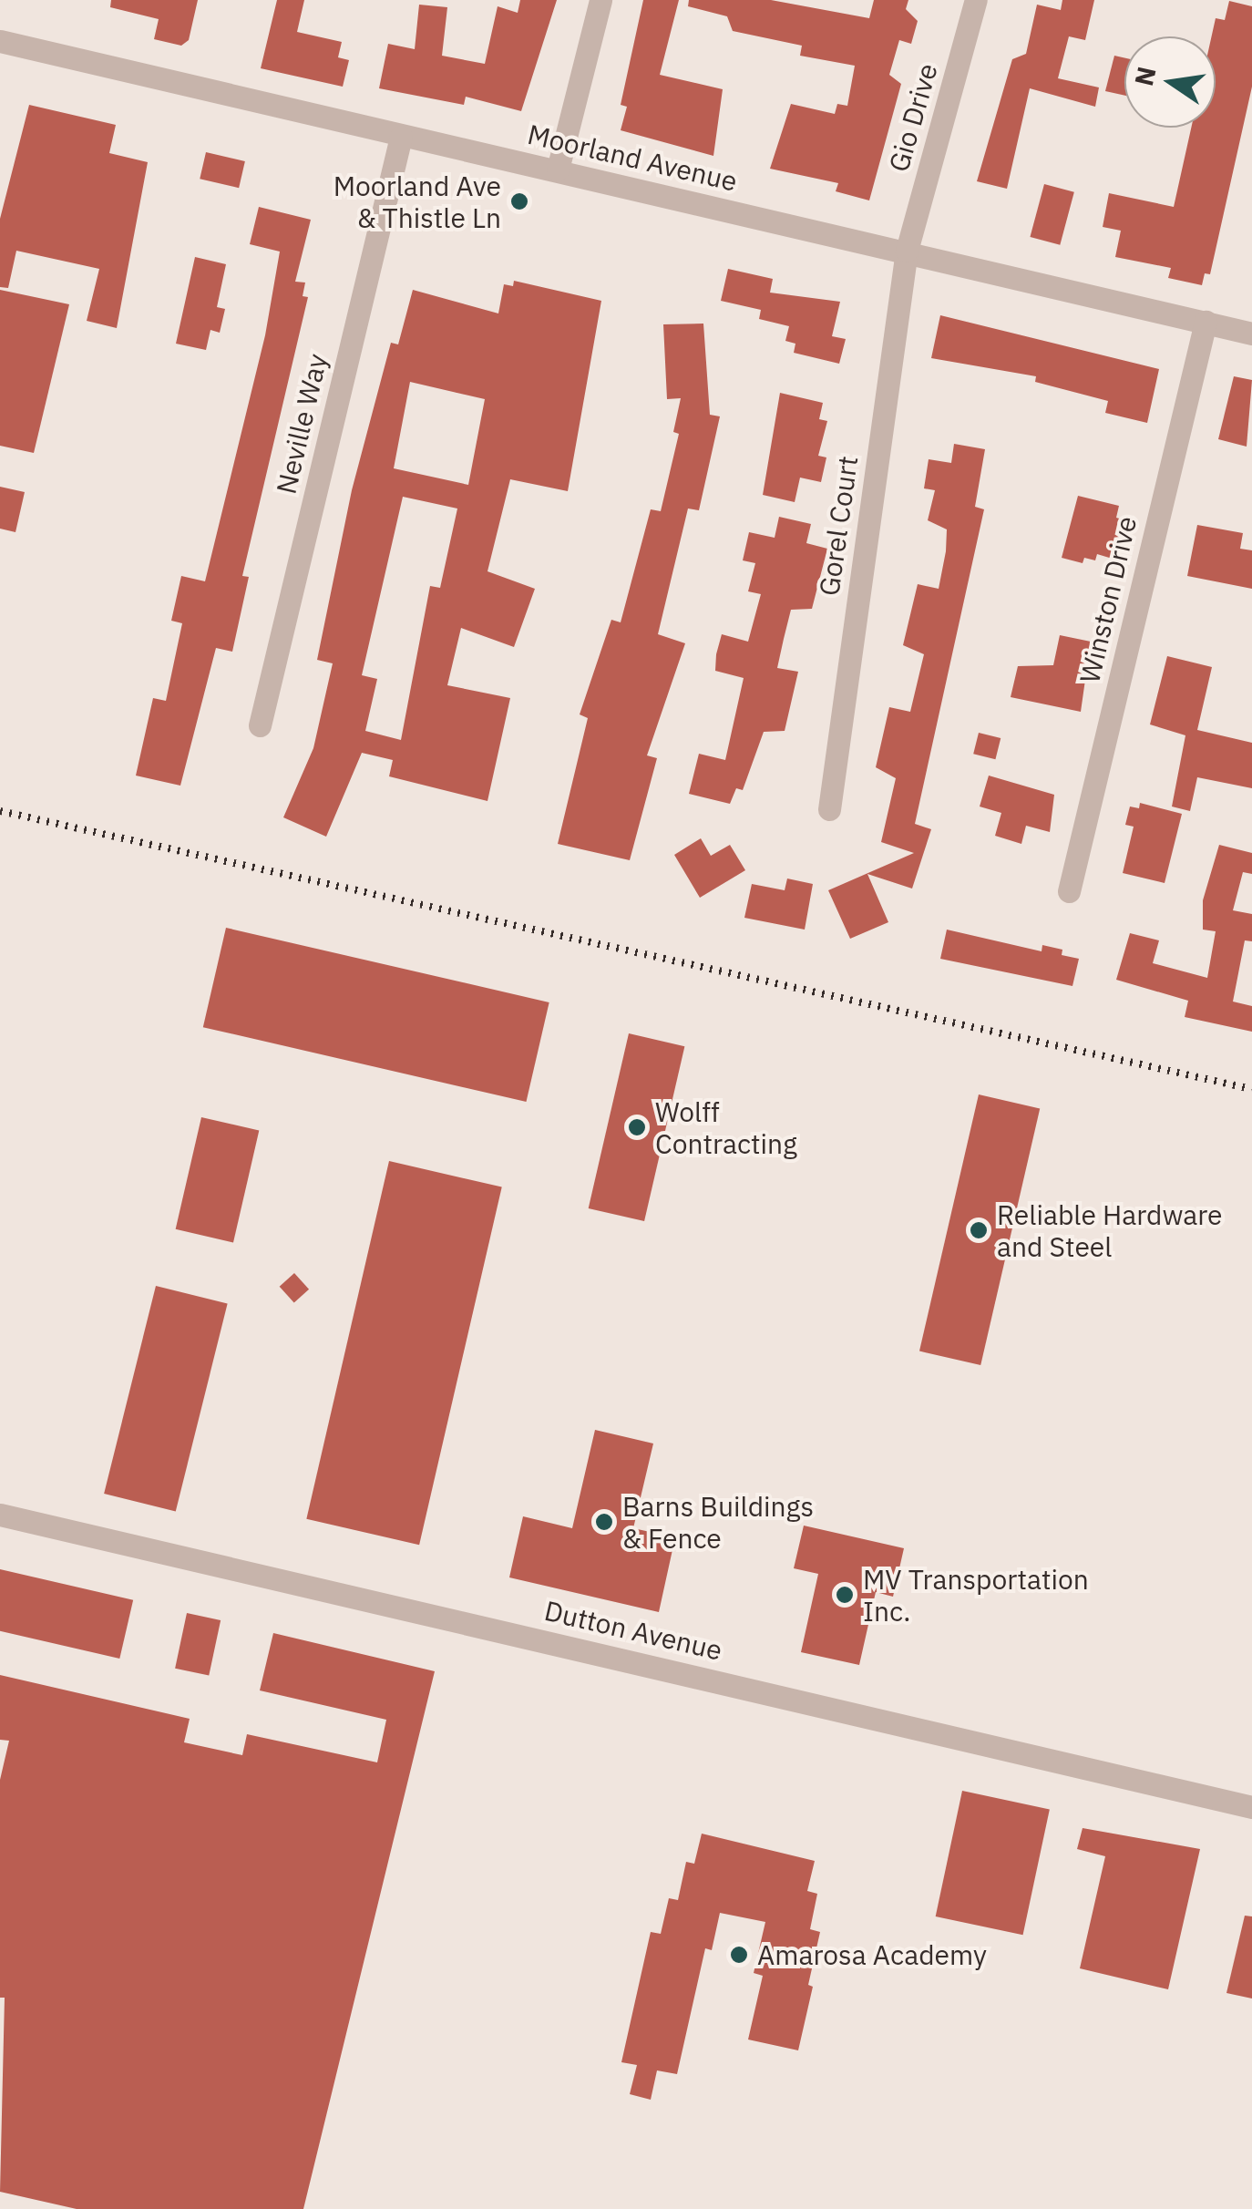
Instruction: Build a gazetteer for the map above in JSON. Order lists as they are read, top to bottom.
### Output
{
  "streets": {
    "street": [
      "Gio Drive",
      "Moorland Avenue",
      "Neville Way",
      "Gorel Court",
      "Winston Drive",
      "Dutton Avenue"
    ]
  },
  "crossings": [
    ["Gio Drive", "Moorland Avenue"],
    ["Gio Drive", "Gorel Court"],
    ["Moorland Avenue", "Neville Way"],
    ["Moorland Avenue", "Gorel Court"],
    ["Moorland Avenue", "Winston Drive"]
  ],
  "places": [
    "Moorland Ave & Thistle Ln",
    "Wolff Contracting",
    "Reliable Hardware and Steel",
    "Barns Buildings & Fence",
    "MV Transportation Inc.",
    "Amarosa Academy"
  ],
  "north": "left"
}
